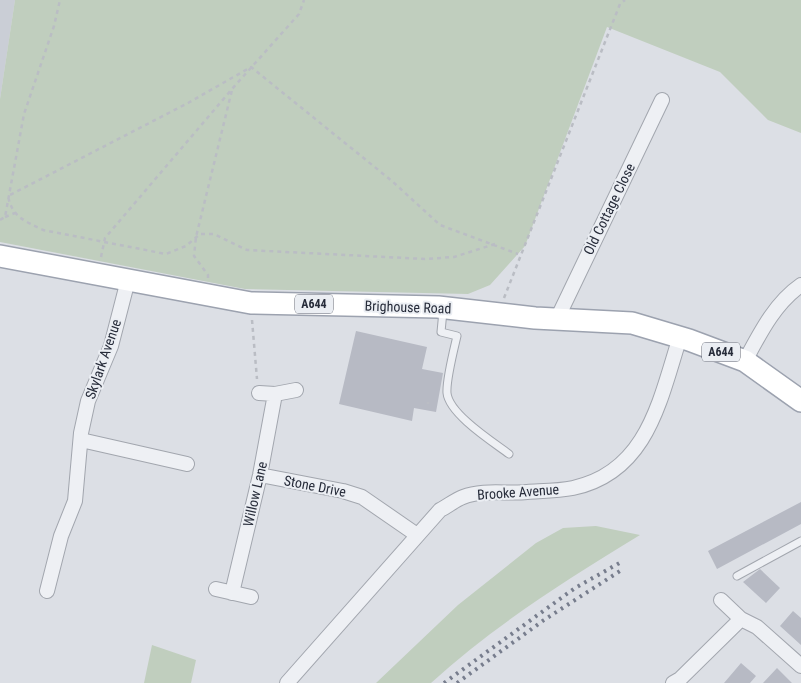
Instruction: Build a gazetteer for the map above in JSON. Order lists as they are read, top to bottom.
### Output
{
  "streets": {
    "main road": ["A644", "Brighouse Road"],
    "street": [
      "Old Cottage Close",
      "Skylark Avenue",
      "Stone Drive",
      "Brooke Avenue",
      "Willow Lane"
    ]
  },
  "crossings": [
    ["Old Cottage Close", "Brighouse Road"],
    ["Brighouse Road", "Skylark Avenue"],
    ["Brighouse Road", "Brooke Avenue"],
    ["Stone Drive", "Brooke Avenue"],
    ["Stone Drive", "Willow Lane"]
  ]
}
